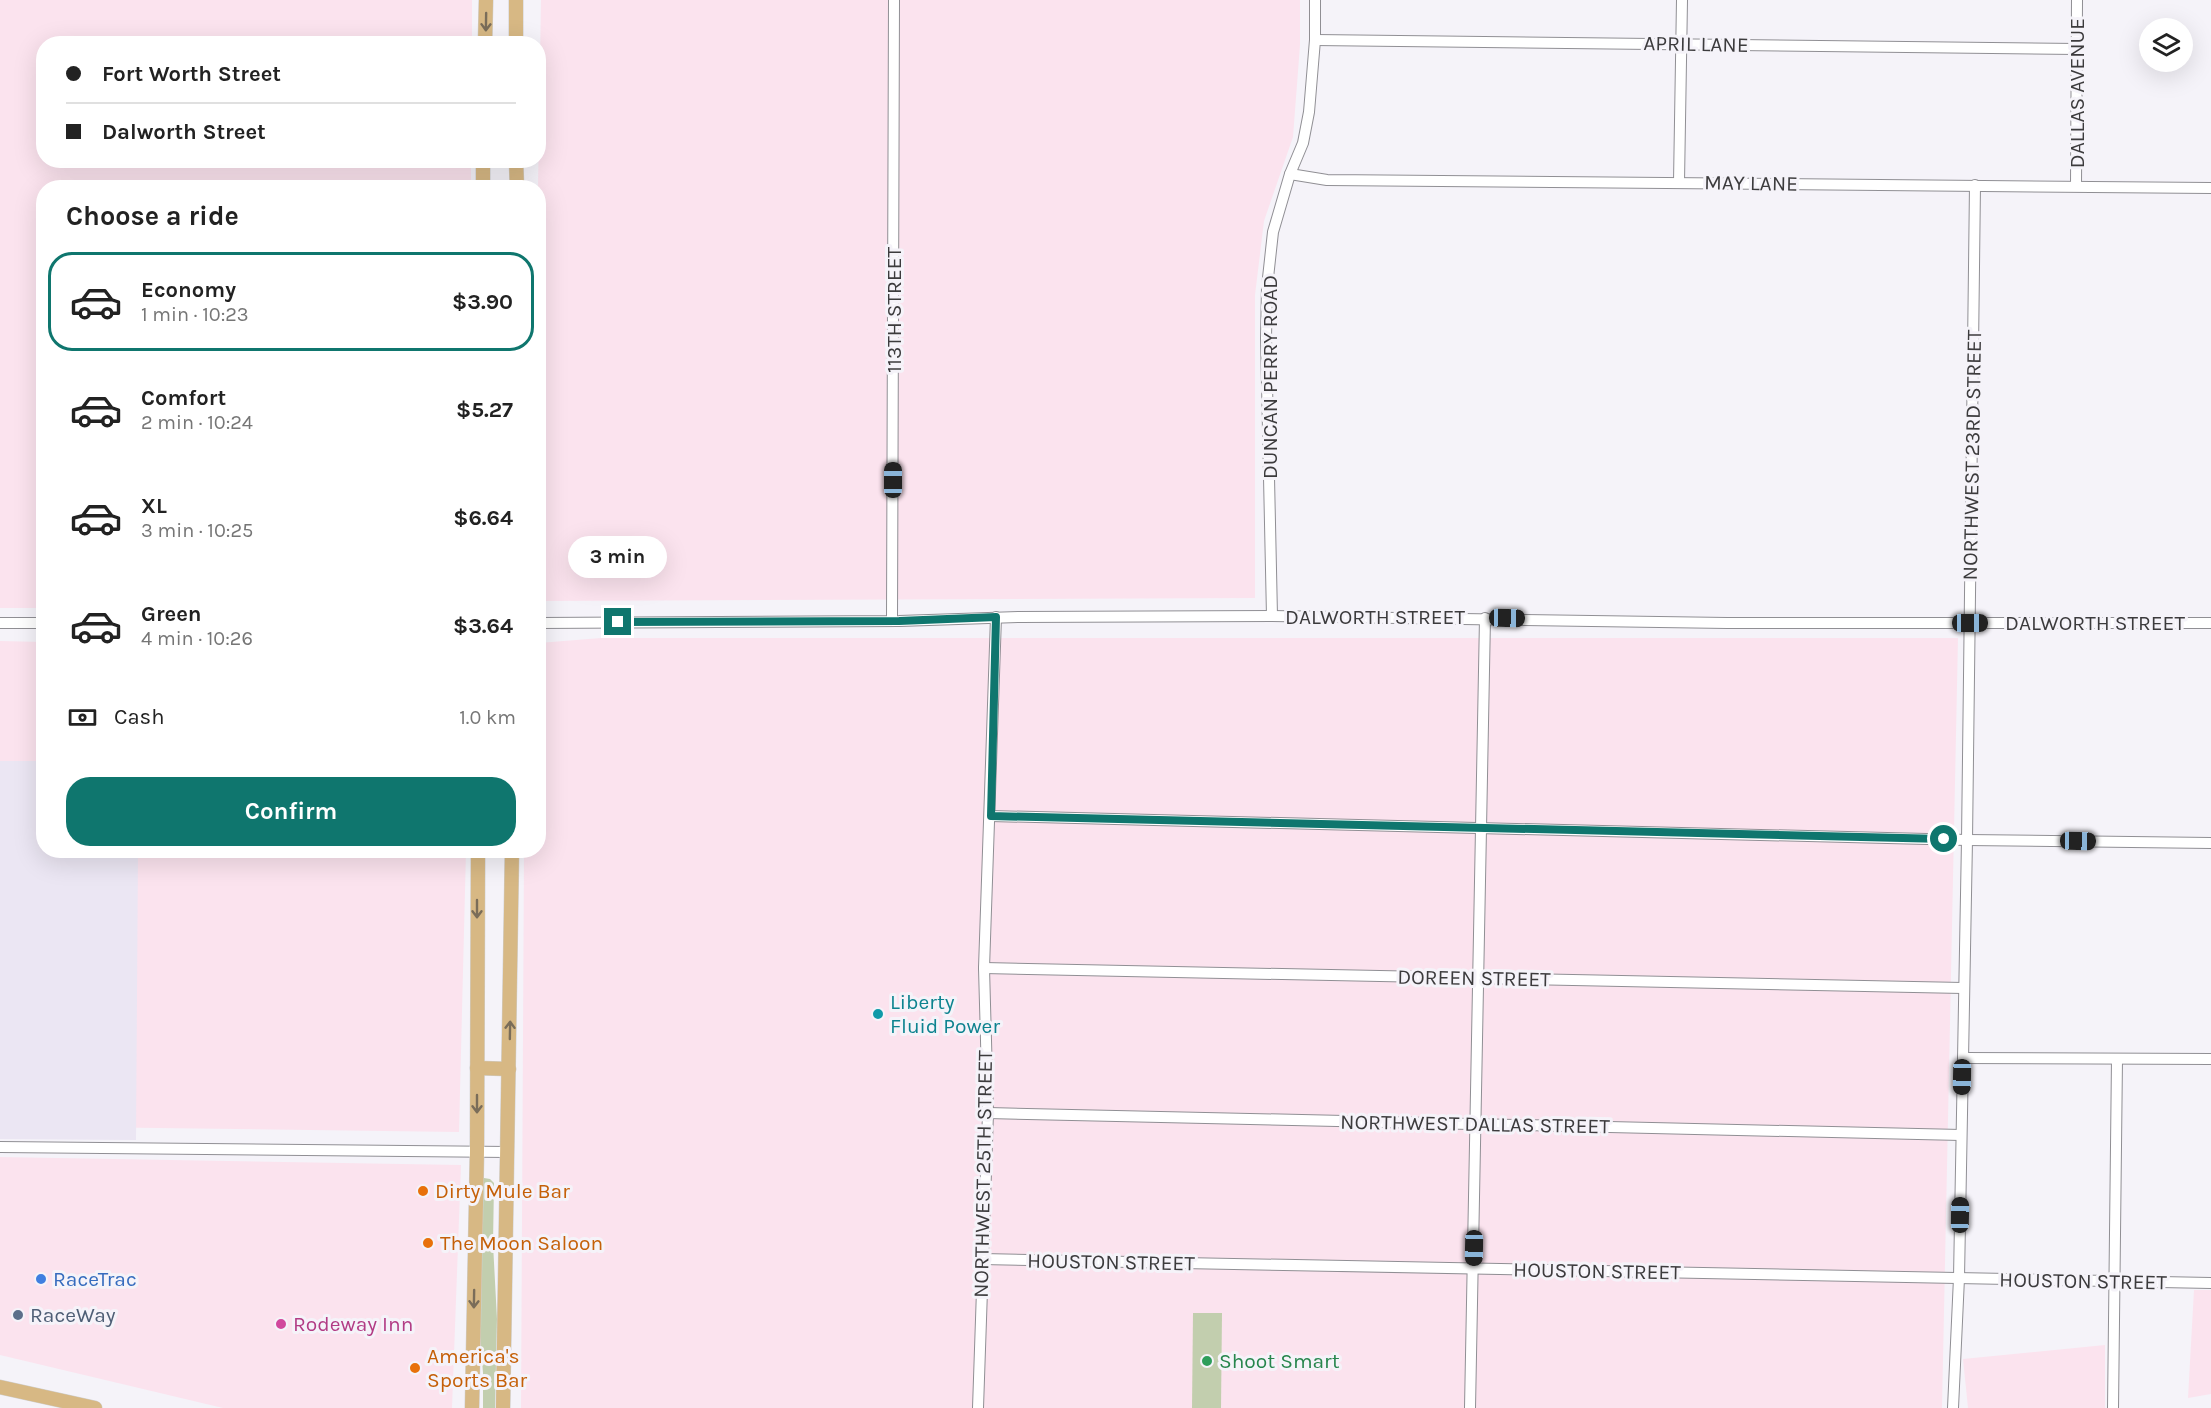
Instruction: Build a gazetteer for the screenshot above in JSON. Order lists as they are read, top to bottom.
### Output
{
  "streets": {
    "street": [
      "APRIL LANE",
      "DALLAS AVENUE",
      "MAY LANE",
      "113TH STREET",
      "DUNCAN PERRY ROAD",
      "NORTHWEST 23RD STREET",
      "DALWORTH STREET",
      "DOREEN STREET",
      "NORTHWEST DALLAS STREET",
      "NORTHWEST 25TH STREET",
      "HOUSTON STREET"
    ]
  },
  "crossings": [
    ["APRIL LANE", "DALLAS AVENUE"],
    ["APRIL LANE", "DUNCAN PERRY ROAD"],
    ["DALLAS AVENUE", "MAY LANE"],
    ["MAY LANE", "DUNCAN PERRY ROAD"],
    ["MAY LANE", "NORTHWEST 23RD STREET"],
    ["113TH STREET", "DALWORTH STREET"],
    ["DUNCAN PERRY ROAD", "DALWORTH STREET"],
    ["NORTHWEST 23RD STREET", "DALWORTH STREET"],
    ["NORTHWEST 23RD STREET", "DOREEN STREET"],
    ["NORTHWEST 23RD STREET", "NORTHWEST DALLAS STREET"],
    ["NORTHWEST 23RD STREET", "HOUSTON STREET"],
    ["DALWORTH STREET", "NORTHWEST 25TH STREET"],
    ["DOREEN STREET", "NORTHWEST 25TH STREET"],
    ["NORTHWEST DALLAS STREET", "NORTHWEST 25TH STREET"],
    ["NORTHWEST 25TH STREET", "HOUSTON STREET"]
  ],
  "places": [
    "Liberty Fluid Power",
    "Dirty Mule Bar",
    "The Moon Saloon",
    "RaceTrac",
    "RaceWay",
    "Rodeway Inn",
    "Shoot Smart",
    "America's Sports Bar"
  ],
  "page": {
    "banner": ["Fort Worth Street", "Dalworth Street"],
    "heading": "Choose a ride",
    "list": [
      {
        "name": "Economy",
        "note": "1 min · 10:23",
        "value": "$3.90"
      },
      {
        "name": "Comfort",
        "note": "2 min · 10:24",
        "value": "$5.27"
      },
      {
        "name": "XL",
        "note": "3 min · 10:25",
        "value": "$6.64"
      },
      {
        "name": "Green",
        "note": "4 min · 10:26",
        "value": "$3.64"
      }
    ],
    "bubble": "3 min",
    "pay": ["Cash", "1.0 km"],
    "buttons": "Confirm"
  }
}
